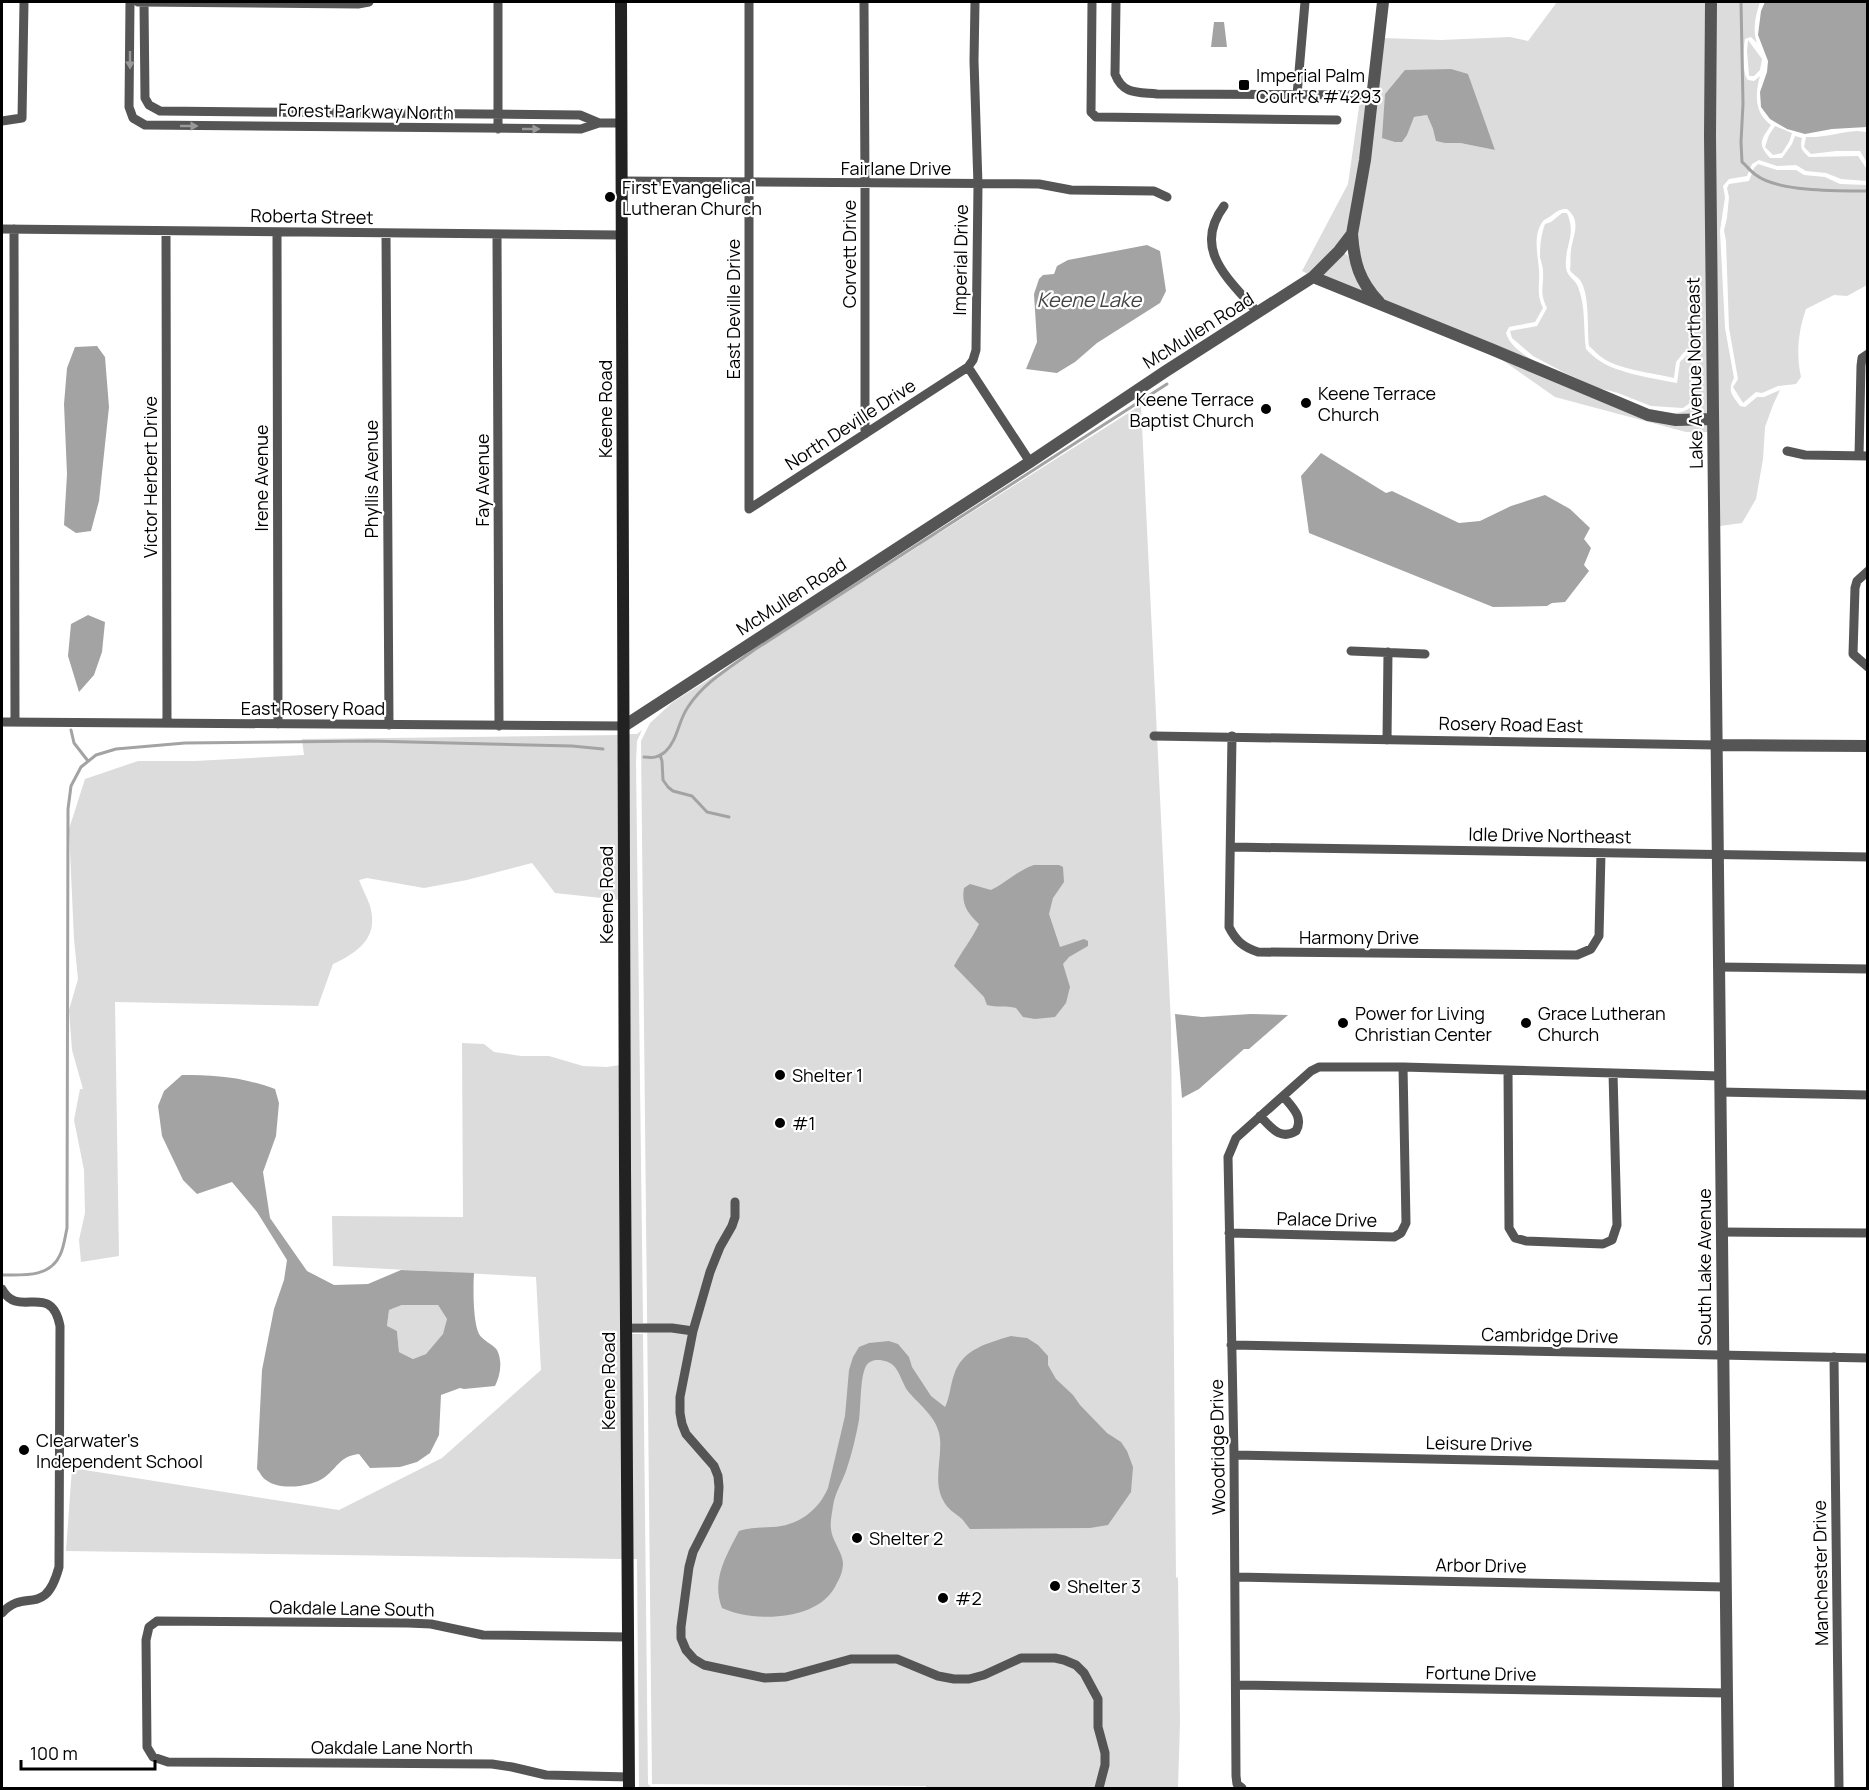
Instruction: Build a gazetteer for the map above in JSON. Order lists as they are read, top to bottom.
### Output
{
  "streets": {
    "main road": ["Keene Road"],
    "street": [
      "Forest Parkway North",
      "Fairlane Drive",
      "Roberta Street",
      "Corvett Drive",
      "Imperial Drive",
      "East Deville Drive",
      "McMullen Road",
      "Lake Avenue Northeast",
      "North Deville Drive",
      "Victor Herbert Drive",
      "Irene Avenue",
      "Phyllis Avenue",
      "Fay Avenue",
      "East Rosery Road",
      "Rosery Road East",
      "Idle Drive Northeast",
      "Harmony Drive",
      "Palace Drive",
      "South Lake Avenue",
      "Cambridge Drive",
      "Leisure Drive",
      "Woodridge Drive",
      "Arbor Drive",
      "Manchester Drive",
      "Oakdale Lane South",
      "Fortune Drive",
      "Oakdale Lane North"
    ]
  },
  "crossings": [
    ["Forest Parkway North", "Keene Road"],
    ["Fairlane Drive", "Corvett Drive"],
    ["Fairlane Drive", "Imperial Drive"],
    ["Fairlane Drive", "East Deville Drive"],
    ["Fairlane Drive", "Keene Road"],
    ["Roberta Street", "Keene Road"],
    ["Roberta Street", "Victor Herbert Drive"],
    ["Roberta Street", "Irene Avenue"],
    ["Roberta Street", "Phyllis Avenue"],
    ["Roberta Street", "Fay Avenue"],
    ["Corvett Drive", "North Deville Drive"],
    ["Imperial Drive", "North Deville Drive"],
    ["East Deville Drive", "North Deville Drive"],
    ["McMullen Road", "Keene Road"],
    ["McMullen Road", "East Rosery Road"],
    ["Lake Avenue Northeast", "Rosery Road East"],
    ["Lake Avenue Northeast", "South Lake Avenue"],
    ["Keene Road", "East Rosery Road"],
    ["Keene Road", "Oakdale Lane South"],
    ["Keene Road", "Oakdale Lane North"],
    ["Victor Herbert Drive", "East Rosery Road"],
    ["Irene Avenue", "East Rosery Road"],
    ["Phyllis Avenue", "East Rosery Road"],
    ["Fay Avenue", "East Rosery Road"],
    ["Rosery Road East", "Harmony Drive"],
    ["Rosery Road East", "South Lake Avenue"],
    ["Idle Drive Northeast", "Harmony Drive"],
    ["Idle Drive Northeast", "South Lake Avenue"],
    ["Palace Drive", "Woodridge Drive"],
    ["South Lake Avenue", "Cambridge Drive"],
    ["South Lake Avenue", "Leisure Drive"],
    ["South Lake Avenue", "Woodridge Drive"],
    ["South Lake Avenue", "Arbor Drive"],
    ["South Lake Avenue", "Fortune Drive"],
    ["Cambridge Drive", "Woodridge Drive"],
    ["Cambridge Drive", "Manchester Drive"],
    ["Leisure Drive", "Woodridge Drive"],
    ["Woodridge Drive", "Arbor Drive"],
    ["Woodridge Drive", "Fortune Drive"],
    ["Oakdale Lane South", "Oakdale Lane North"]
  ],
  "water": ["Keene Lake"],
  "places": {
    "transit": ["Imperial Palm Court & #4293"],
    "other": [
      "First Evangelical Lutheran Church",
      "Keene Terrace Church",
      "Keene Terrace Baptist Church",
      "Power for Living Christian Center",
      "Grace Lutheran Church",
      "Shelter 1",
      "#1",
      "Clearwater's Independent School",
      "Shelter 2",
      "Shelter 3",
      "#2"
    ]
  },
  "scale_bar": "100 m"
}
